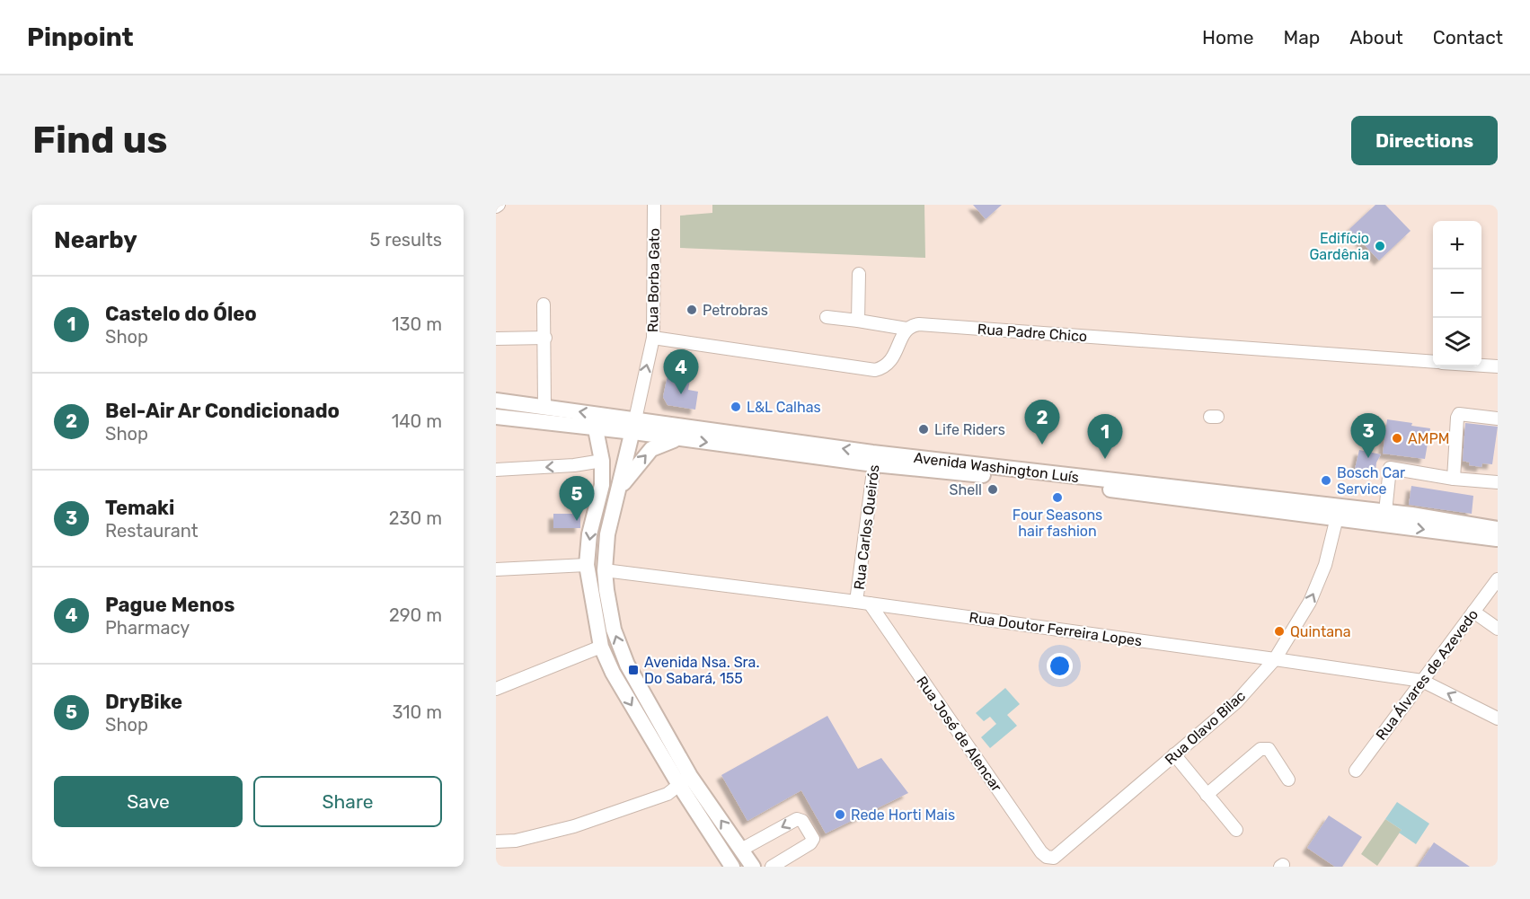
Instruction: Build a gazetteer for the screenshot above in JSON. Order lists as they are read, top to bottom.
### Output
{
  "streets": {
    "main road": ["Avenida Washington Luís"],
    "street": [
      "Rua Borba Gato",
      "Rua Padre Chico",
      "Rua Carlos Queirós",
      "Rua Doutor Ferreira Lopes",
      "Rua Álvares de Azevedo",
      "Rua Olavo Bilac",
      "Rua José de Alencar"
    ]
  },
  "crossings": [
    ["Rua Borba Gato", "Avenida Washington Luís"],
    ["Avenida Washington Luís", "Rua Carlos Queirós"],
    ["Avenida Washington Luís", "Rua Olavo Bilac"],
    ["Rua Carlos Queirós", "Rua Doutor Ferreira Lopes"],
    ["Rua Doutor Ferreira Lopes", "Rua Álvares de Azevedo"],
    ["Rua Doutor Ferreira Lopes", "Rua Olavo Bilac"],
    ["Rua Doutor Ferreira Lopes", "Rua José de Alencar"],
    ["Rua Olavo Bilac", "Rua José de Alencar"]
  ],
  "places": {
    "other": [
      "Edifício Gardênia",
      "Petrobras",
      "L&L Calhas",
      "Life Riders",
      "AMPM",
      "Bosch Car Service",
      "Shell",
      "Four Seasons hair fashion",
      "Quintana",
      "Rede Horti Mais"
    ],
    "transit": ["Avenida Nsa. Sra. Do Sabará, 155"]
  },
  "page": {
    "header": "Pinpoint",
    "nav": [
      "Home",
      "Map",
      "About",
      "Contact"
    ],
    "buttons": [
      "Directions",
      ["Save", "Share"]
    ],
    "title": "Find us",
    "heading": ["Nearby", "5 results"],
    "map_buttons": ["+", "−"],
    "list": [
      {
        "mark": "1",
        "name": "Castelo do Óleo",
        "note": "Shop",
        "value": "130 m"
      },
      {
        "mark": "2",
        "name": "Bel-Air Ar Condicionado",
        "note": "Shop",
        "value": "140 m"
      },
      {
        "mark": "3",
        "name": "Temaki",
        "note": "Restaurant",
        "value": "230 m"
      },
      {
        "mark": "4",
        "name": "Pague Menos",
        "note": "Pharmacy",
        "value": "290 m"
      },
      {
        "mark": "5",
        "name": "DryBike",
        "note": "Shop",
        "value": "310 m"
      }
    ],
    "pins": [
      "4",
      "2",
      "3",
      "1",
      "5"
    ]
  }
}
